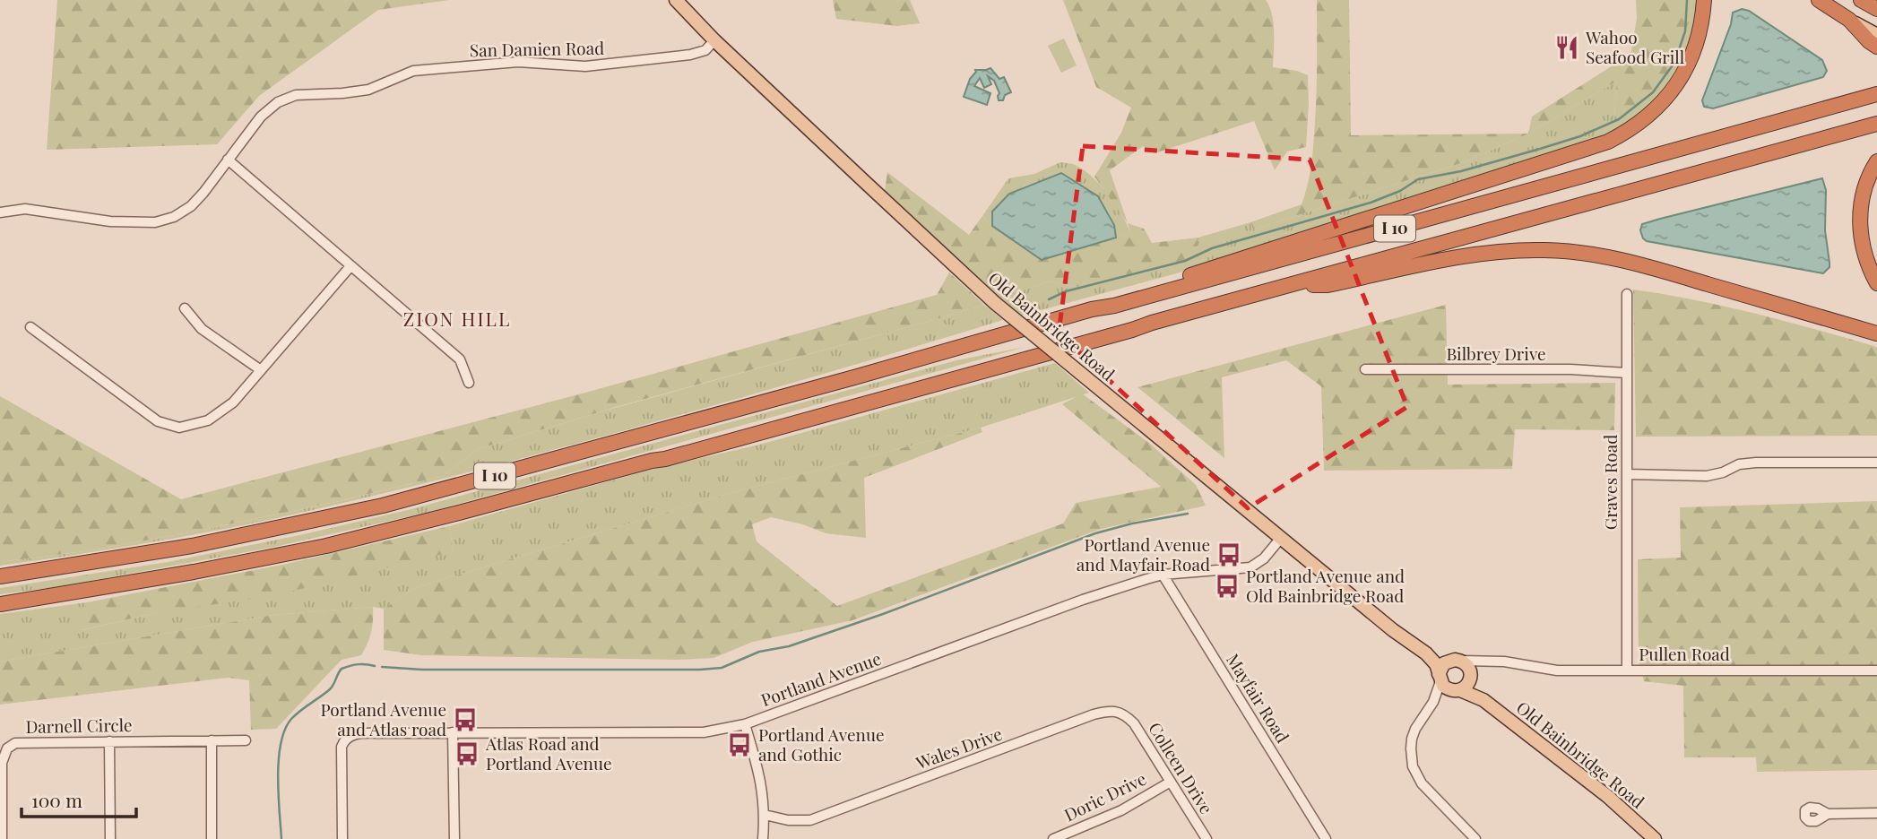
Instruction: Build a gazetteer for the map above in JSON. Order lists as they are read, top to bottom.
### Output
{
  "streets": {
    "highway": ["I 10"],
    "main road": ["Old Bainbridge Road"],
    "street": [
      "San Damien Road",
      "Bilbrey Drive",
      "Graves Road",
      "Pullen Road",
      "Portland Avenue",
      "Mayfair Road",
      "Darnell Circle",
      "Wales Drive",
      "Colleen Drive",
      "Doric Drive"
    ]
  },
  "crossings": [
    ["San Damien Road", "Old Bainbridge Road"],
    ["Old Bainbridge Road", "Pullen Road"],
    ["Old Bainbridge Road", "Portland Avenue"],
    ["Bilbrey Drive", "Graves Road"],
    ["Graves Road", "Pullen Road"],
    ["Portland Avenue", "Mayfair Road"],
    ["Wales Drive", "Colleen Drive"],
    ["Colleen Drive", "Doric Drive"]
  ],
  "districts": ["ZION HILL"],
  "places": {
    "restaurant": ["Wahoo Seafood Grill"],
    "bus stop": [
      "Portland Avenue and Mayfair Road",
      "Portland Avenue and Old Bainbridge Road",
      "Portland Avenue and Atlas road",
      "Portland Avenue and Gothic",
      "Atlas Road and Portland Avenue"
    ]
  },
  "scale_bar": "100 m"
}
